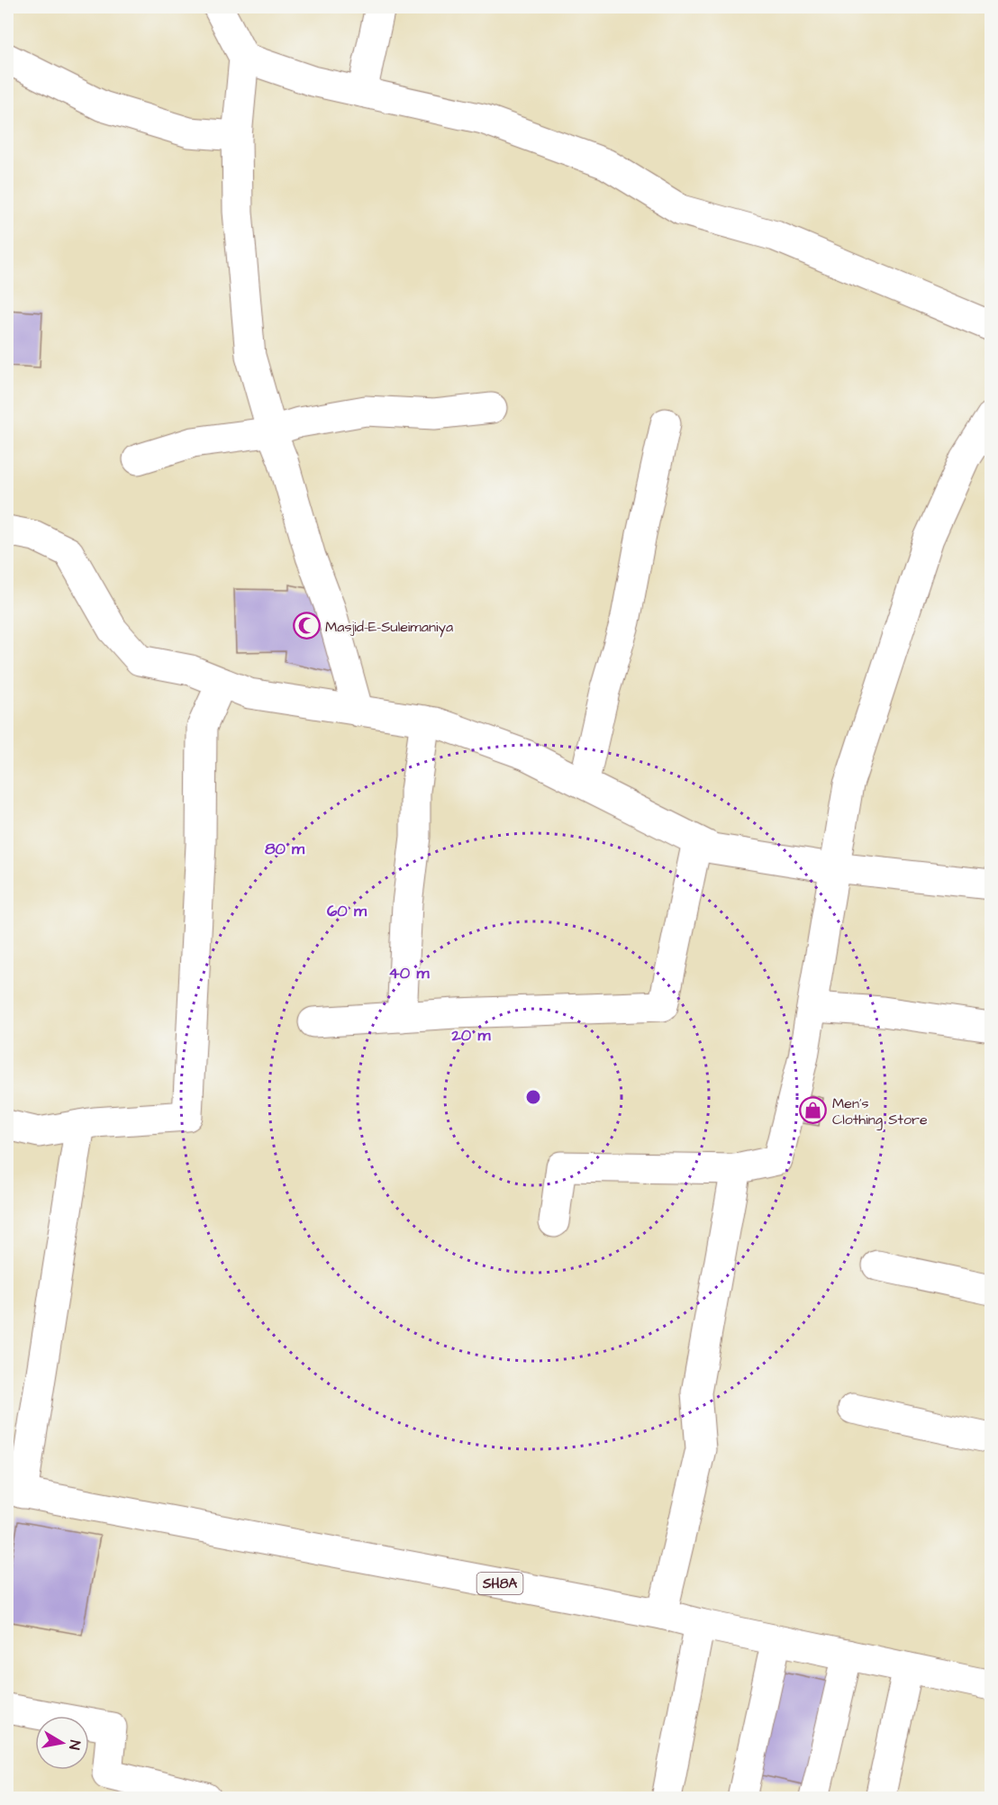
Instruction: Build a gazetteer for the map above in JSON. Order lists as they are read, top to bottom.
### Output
{
  "streets": {
    "street": ["SH8A"]
  },
  "places": {
    "mosque": ["Masjid-E-Suleimaniya"],
    "shop": ["Men's Clothing Store"]
  },
  "north": "right",
  "rings": [
    "80 m",
    "60 m",
    "40 m",
    "20 m"
  ]
}
